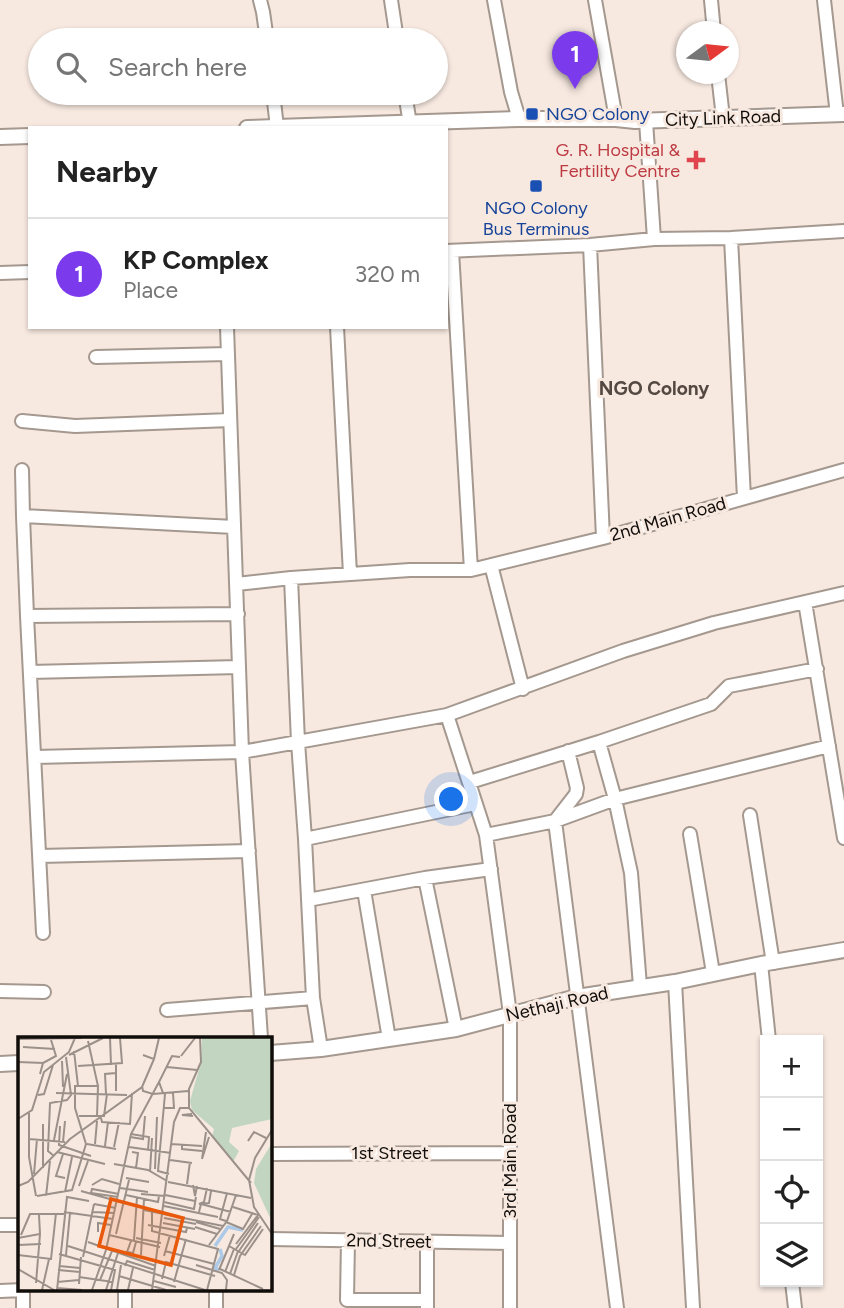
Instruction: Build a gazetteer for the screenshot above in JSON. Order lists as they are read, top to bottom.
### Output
{
  "streets": {
    "street": [
      "City Link Road",
      "2nd Main Road",
      "Nethaji Road",
      "1st Street",
      "3rd Main Road",
      "2nd Street"
    ]
  },
  "crossings": [
    ["Nethaji Road", "3rd Main Road"],
    ["1st Street", "3rd Main Road"],
    ["3rd Main Road", "2nd Street"]
  ],
  "districts": ["NGO Colony"],
  "places": {
    "transit": ["NGO Colony", "NGO Colony Bus Terminus"],
    "health": ["G. R. Hospital & Fertility Centre"]
  },
  "north": "right",
  "page": {
    "search": "Search here",
    "pins": "1",
    "heading": "Nearby",
    "list": [
      {
        "mark": "1",
        "name": "KP Complex",
        "note": "Place",
        "value": "320 m"
      }
    ],
    "map_buttons": ["+", "−"]
  }
}
